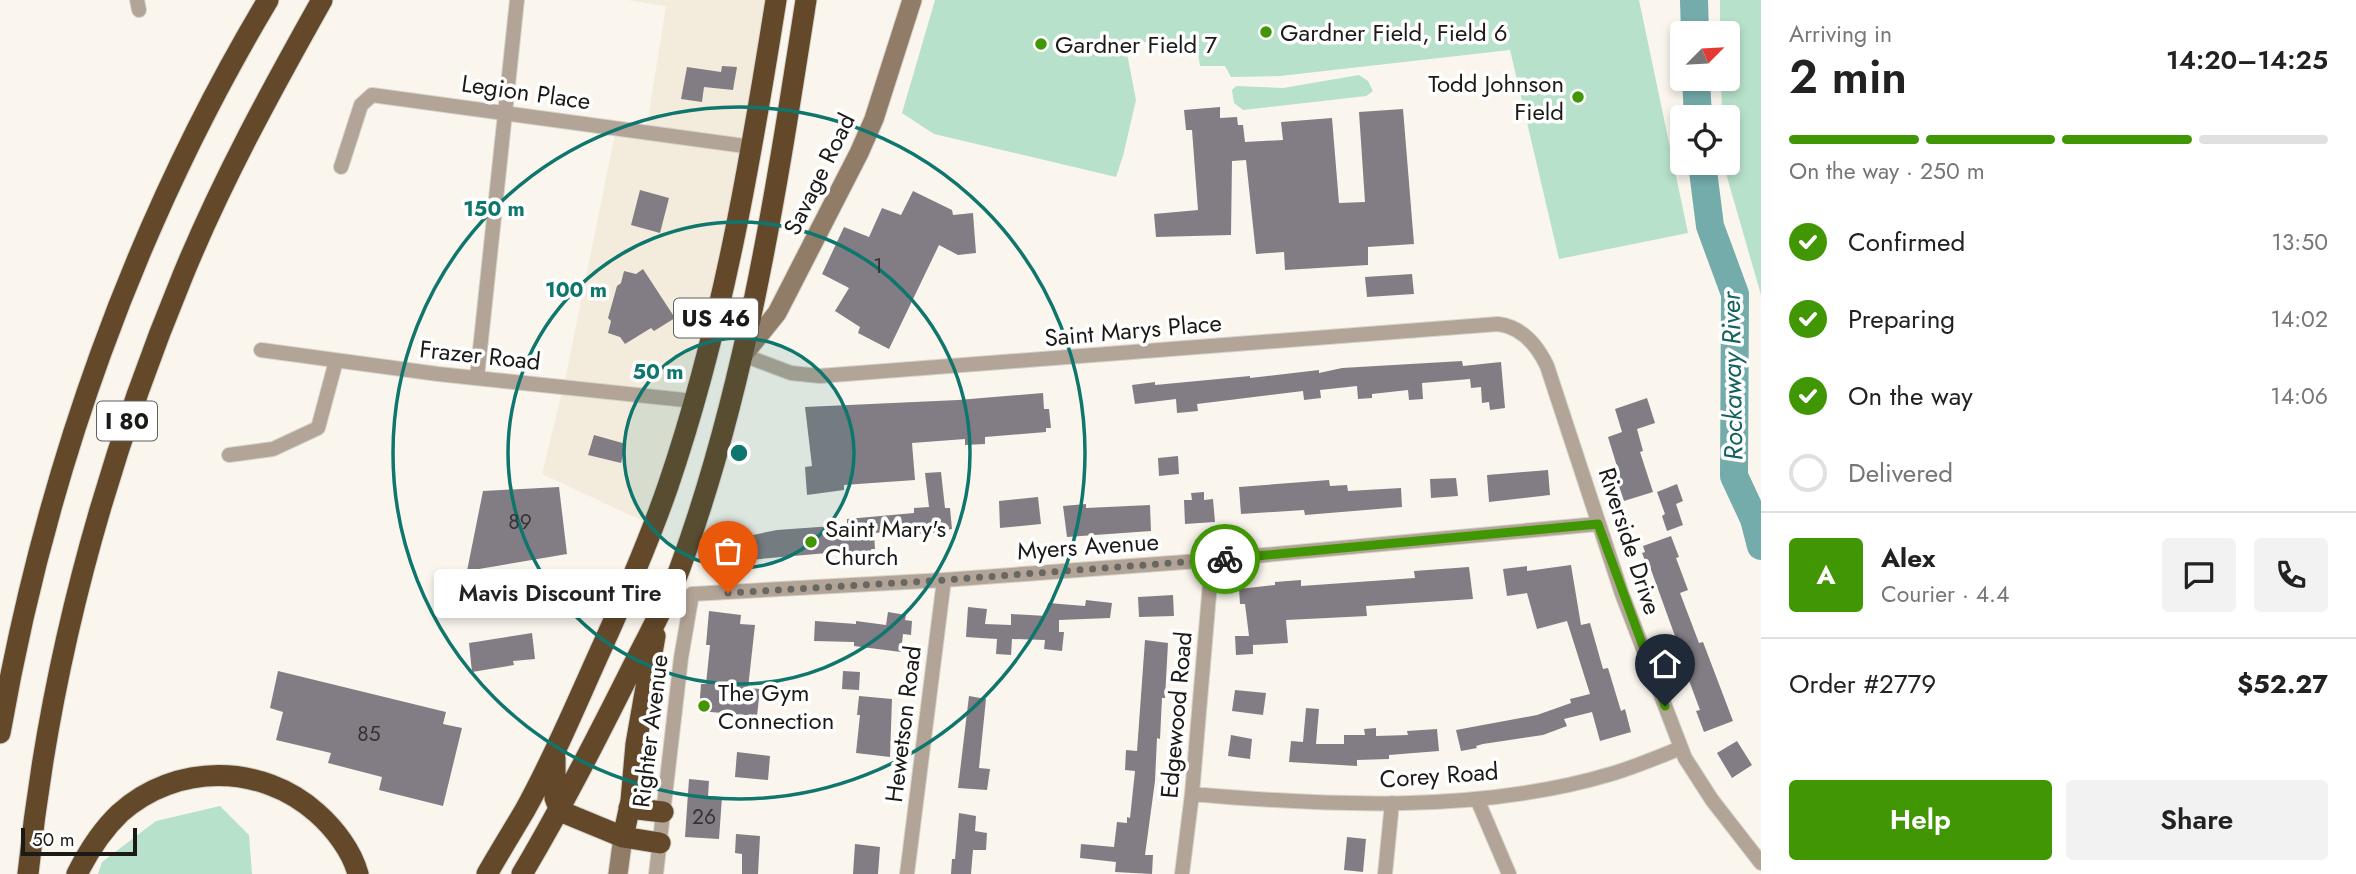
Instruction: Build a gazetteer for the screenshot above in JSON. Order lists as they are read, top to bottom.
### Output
{
  "streets": {
    "highway": ["US 46", "I 80"],
    "street": [
      "Legion Place",
      "Savage Road",
      "Saint Marys Place",
      "Frazer Road",
      "Riverside Drive",
      "Myers Avenue",
      "Edgewood Road",
      "Hewetson Road",
      "Righter Avenue",
      "Corey Road"
    ]
  },
  "crossings": [
    ["Legion Place", "US 46"],
    ["Savage Road", "US 46"],
    ["Savage Road", "Saint Marys Place"],
    ["US 46", "Saint Marys Place"],
    ["US 46", "Frazer Road"],
    ["Saint Marys Place", "Riverside Drive"],
    ["Riverside Drive", "Myers Avenue"],
    ["Riverside Drive", "Corey Road"],
    ["Myers Avenue", "Edgewood Road"],
    ["Myers Avenue", "Hewetson Road"],
    ["Myers Avenue", "Righter Avenue"],
    ["Edgewood Road", "Corey Road"]
  ],
  "water": ["Rockaway River"],
  "places": [
    "Gardner Field, Field 6",
    "Gardner Field 7",
    "Todd Johnson Field",
    "Saint Mary's Church",
    "Mavis Discount Tire",
    "The Gym Connection"
  ],
  "house_numbers": [
    "1",
    "89",
    "85",
    "26"
  ],
  "scale_bar": "50 m",
  "north": "top right",
  "page": {
    "heading": ["2 min", "Arriving in", "14:20–14:25"],
    "panel": [
      "Alex",
      "Courier · 4.4",
      "Order #2779",
      "$52.27"
    ],
    "bar": "On the way · 250 m",
    "list": [
      ["Confirmed", "13:50"],
      ["Preparing", "14:02"],
      ["On the way", "14:06"],
      "Delivered"
    ],
    "round": "A",
    "bubble": "Mavis Discount Tire",
    "buttons": ["Help", "Share"],
    "scale": "50 m"
  },
  "rings": ["150 m", "100 m", "50 m"]
}
